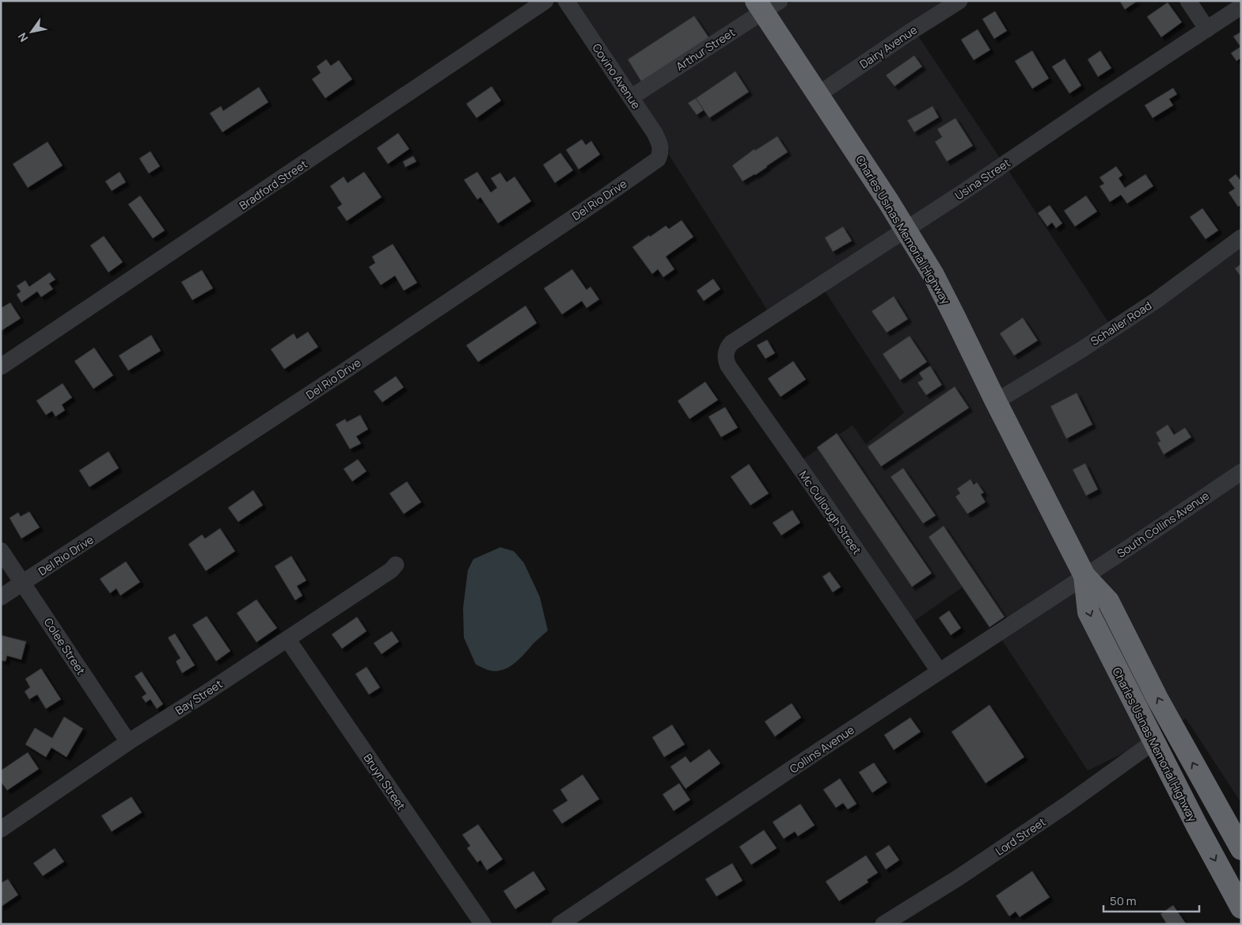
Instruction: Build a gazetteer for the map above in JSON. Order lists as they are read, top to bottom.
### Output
{
  "streets": {
    "highway": ["Charles Usinas Memorial Highway"],
    "street": [
      "Dairy Avenue",
      "Arthur Street",
      "Covino Avenue",
      "Usina Street",
      "Bradford Street",
      "Del Rio Drive",
      "Schaller Road",
      "Mc Cullough Street",
      "South Collins Avenue",
      "Colee Street",
      "Bay Street",
      "Collins Avenue",
      "Bruyn Street",
      "Lord Street"
    ]
  },
  "crossings": [
    ["Dairy Avenue", "Charles Usinas Memorial Highway"],
    ["Arthur Street", "Covino Avenue"],
    ["Arthur Street", "Charles Usinas Memorial Highway"],
    ["Covino Avenue", "Del Rio Drive"],
    ["Usina Street", "Charles Usinas Memorial Highway"],
    ["Usina Street", "Mc Cullough Street"],
    ["Del Rio Drive", "Colee Street"],
    ["Charles Usinas Memorial Highway", "Schaller Road"],
    ["Charles Usinas Memorial Highway", "South Collins Avenue"],
    ["Charles Usinas Memorial Highway", "Collins Avenue"],
    ["Charles Usinas Memorial Highway", "Lord Street"],
    ["Mc Cullough Street", "Collins Avenue"],
    ["South Collins Avenue", "Collins Avenue"],
    ["Colee Street", "Bay Street"],
    ["Bay Street", "Bruyn Street"]
  ],
  "scale_bar": "50 m",
  "north": "bottom left"
}
